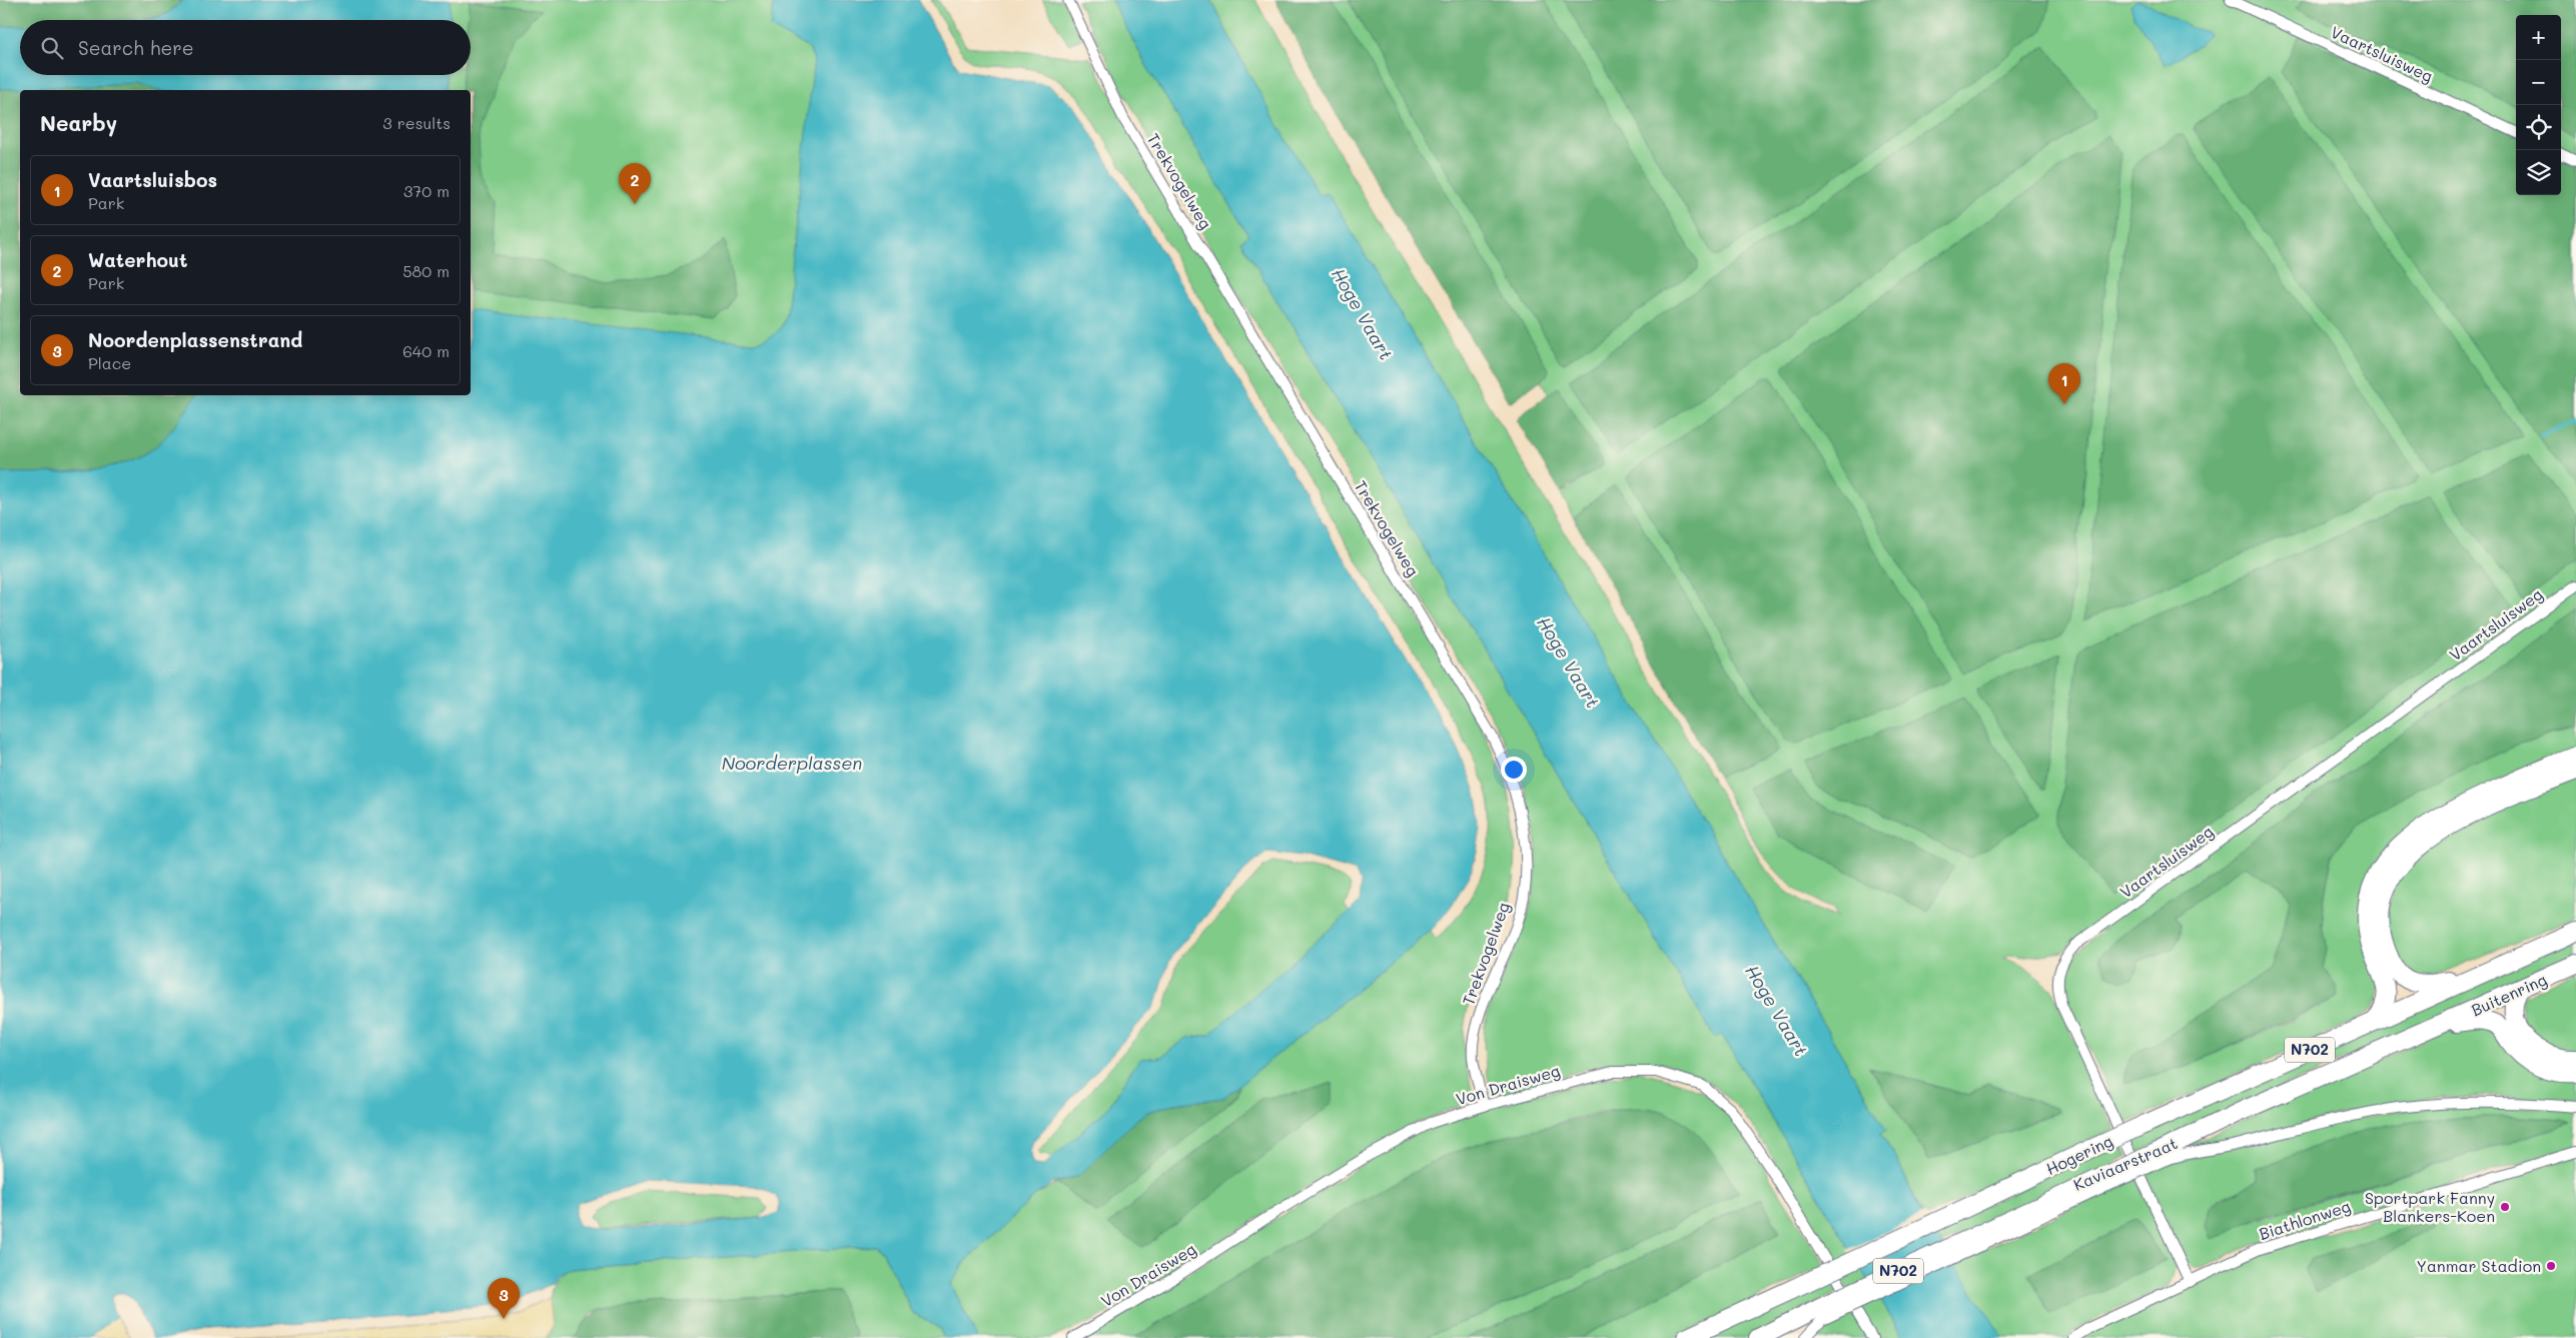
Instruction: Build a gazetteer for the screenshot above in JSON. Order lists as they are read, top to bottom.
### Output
{
  "streets": {
    "highway": ["Buitenring", "N702", "Hogering"],
    "street": [
      "Vaartsluisweg",
      "Trekvogelweg",
      "Von Draisweg",
      "Kaviaarstraat",
      "Biathlonweg"
    ]
  },
  "crossings": [
    ["Vaartsluisweg", "Biathlonweg"],
    ["Trekvogelweg", "Von Draisweg"],
    ["Buitenring", "Hogering"],
    ["Hogering", "Kaviaarstraat"]
  ],
  "water": ["Hoge Vaart", "Noorderplassen"],
  "places": ["Sportpark Fanny Blankers-Koen", "Yanmar Stadion"],
  "page": {
    "map_buttons": ["+", "−"],
    "search": "Search here",
    "heading": ["Nearby", "3 results"],
    "list": [
      {
        "mark": "1",
        "name": "Vaartsluisbos",
        "note": "Park",
        "value": "370 m"
      },
      {
        "mark": "2",
        "name": "Waterhout",
        "note": "Park",
        "value": "580 m"
      },
      {
        "mark": "3",
        "name": "Noordenplassenstrand",
        "note": "Place",
        "value": "640 m"
      }
    ],
    "pins": ["2", "1", "3"]
  }
}
